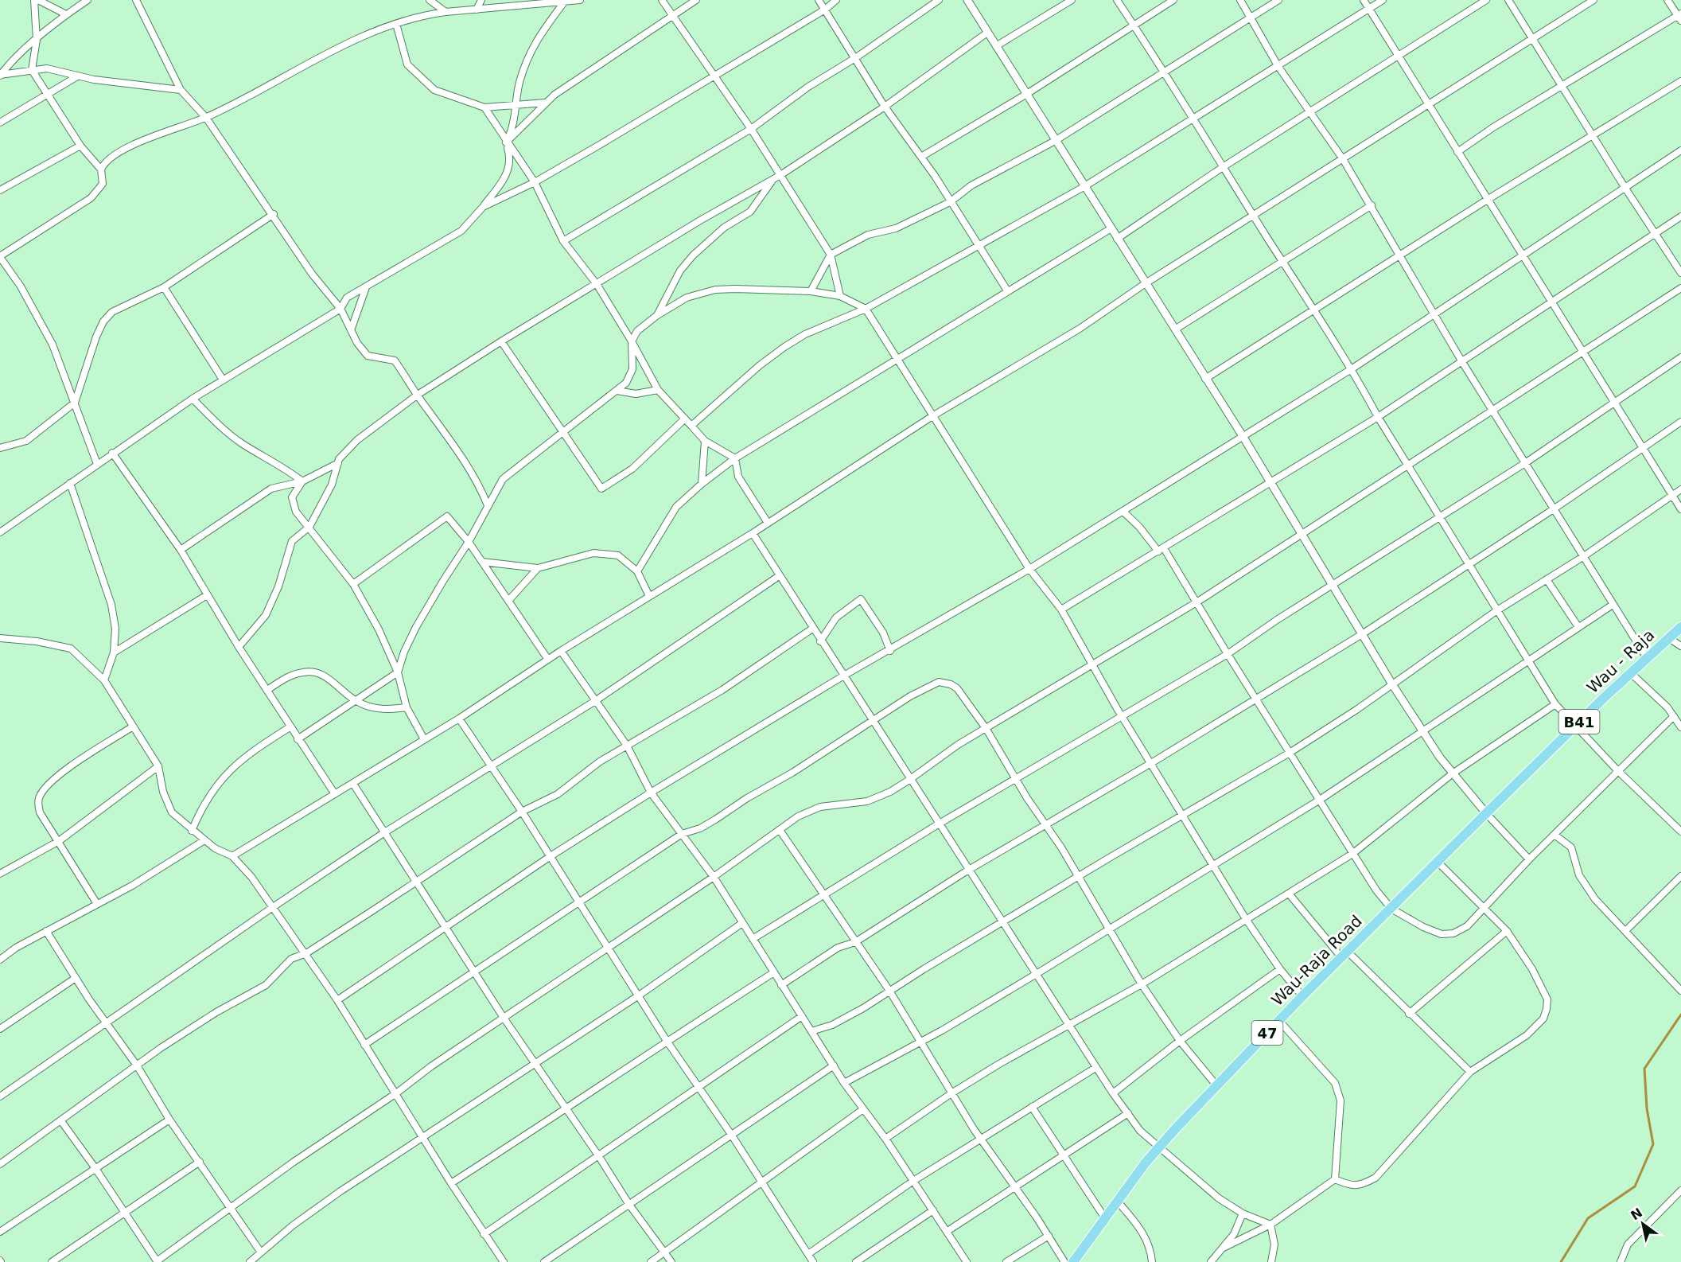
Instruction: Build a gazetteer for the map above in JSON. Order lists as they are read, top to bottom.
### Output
{
  "streets": {
    "main road": [
      "Wau - Raja",
      "B41",
      "Wau-Raja Road",
      "47"
    ]
  },
  "crossings": [
    ["Wau - Raja", "Wau-Raja Road"]
  ],
  "north": "top left"
}
